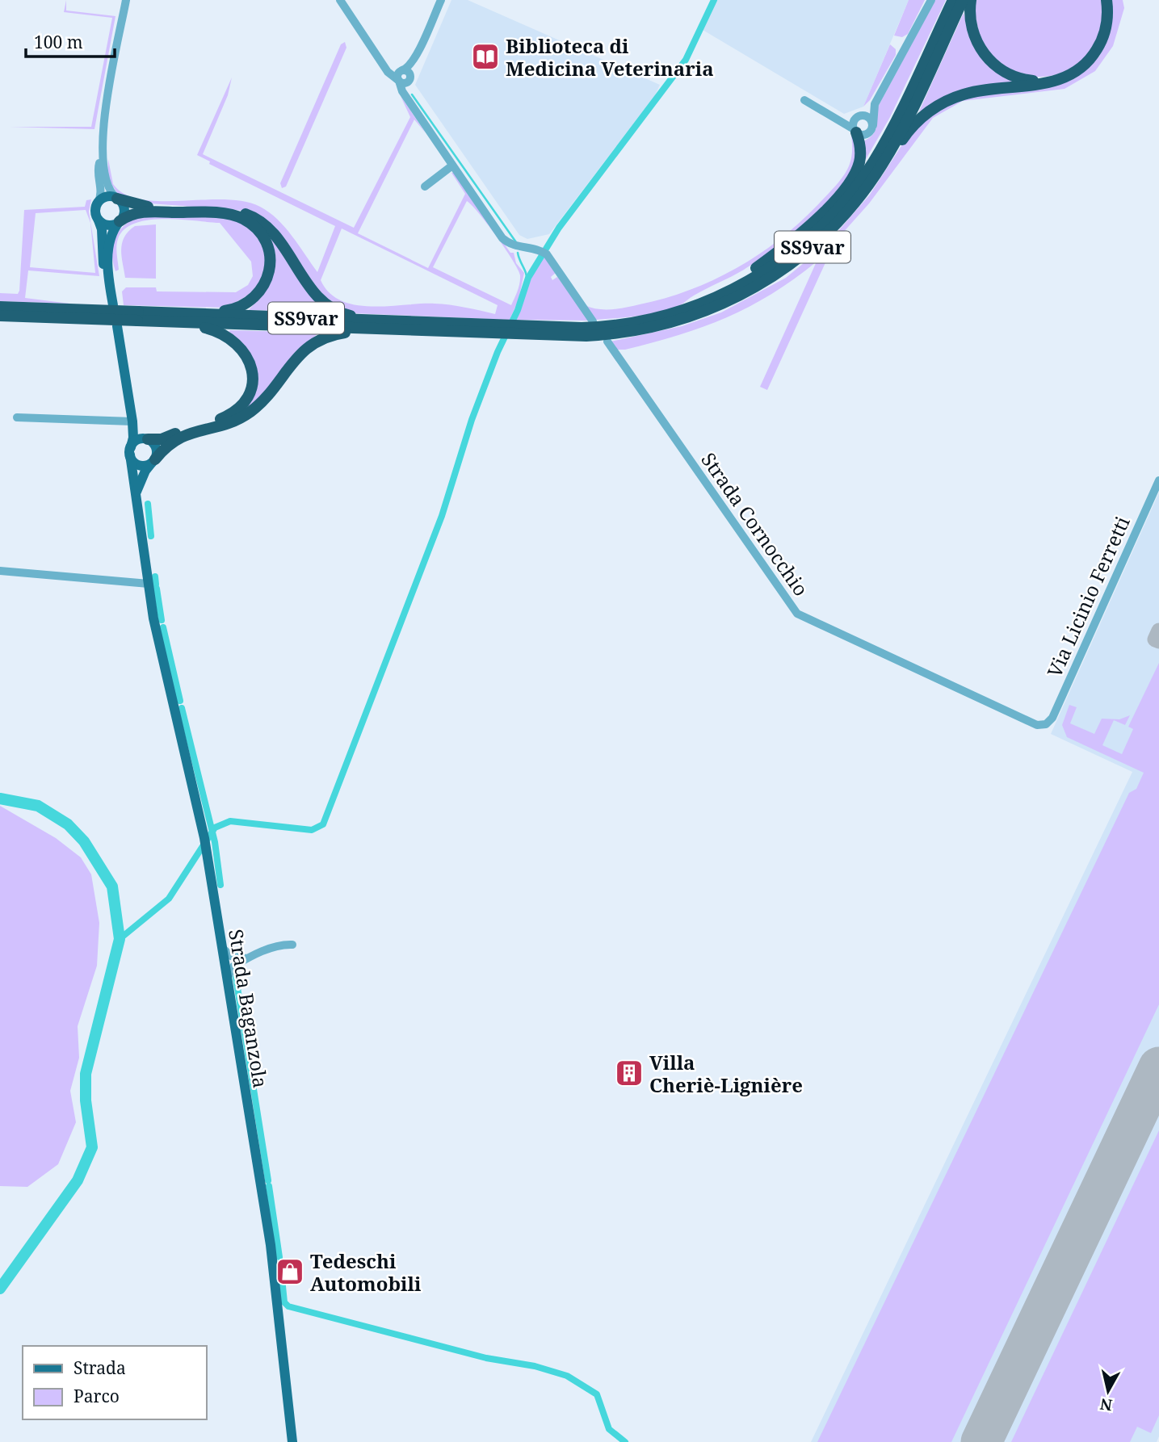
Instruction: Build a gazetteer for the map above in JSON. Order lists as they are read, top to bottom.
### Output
{
  "streets": {
    "highway": ["SS9var"],
    "main road": ["Strada Baganzola"],
    "street": ["Strada Cornocchio", "Via Licinio Ferretti"]
  },
  "crossings": [
    ["Strada Cornocchio", "Via Licinio Ferretti"]
  ],
  "places": {
    "library": ["Biblioteca di Medicina Veterinaria"],
    "building": ["Villa Cheriè-Lignière"],
    "shop": ["Tedeschi Automobili"]
  },
  "legend": ["Strada", "Parco"],
  "scale_bar": "100 m",
  "north": "bottom"
}
